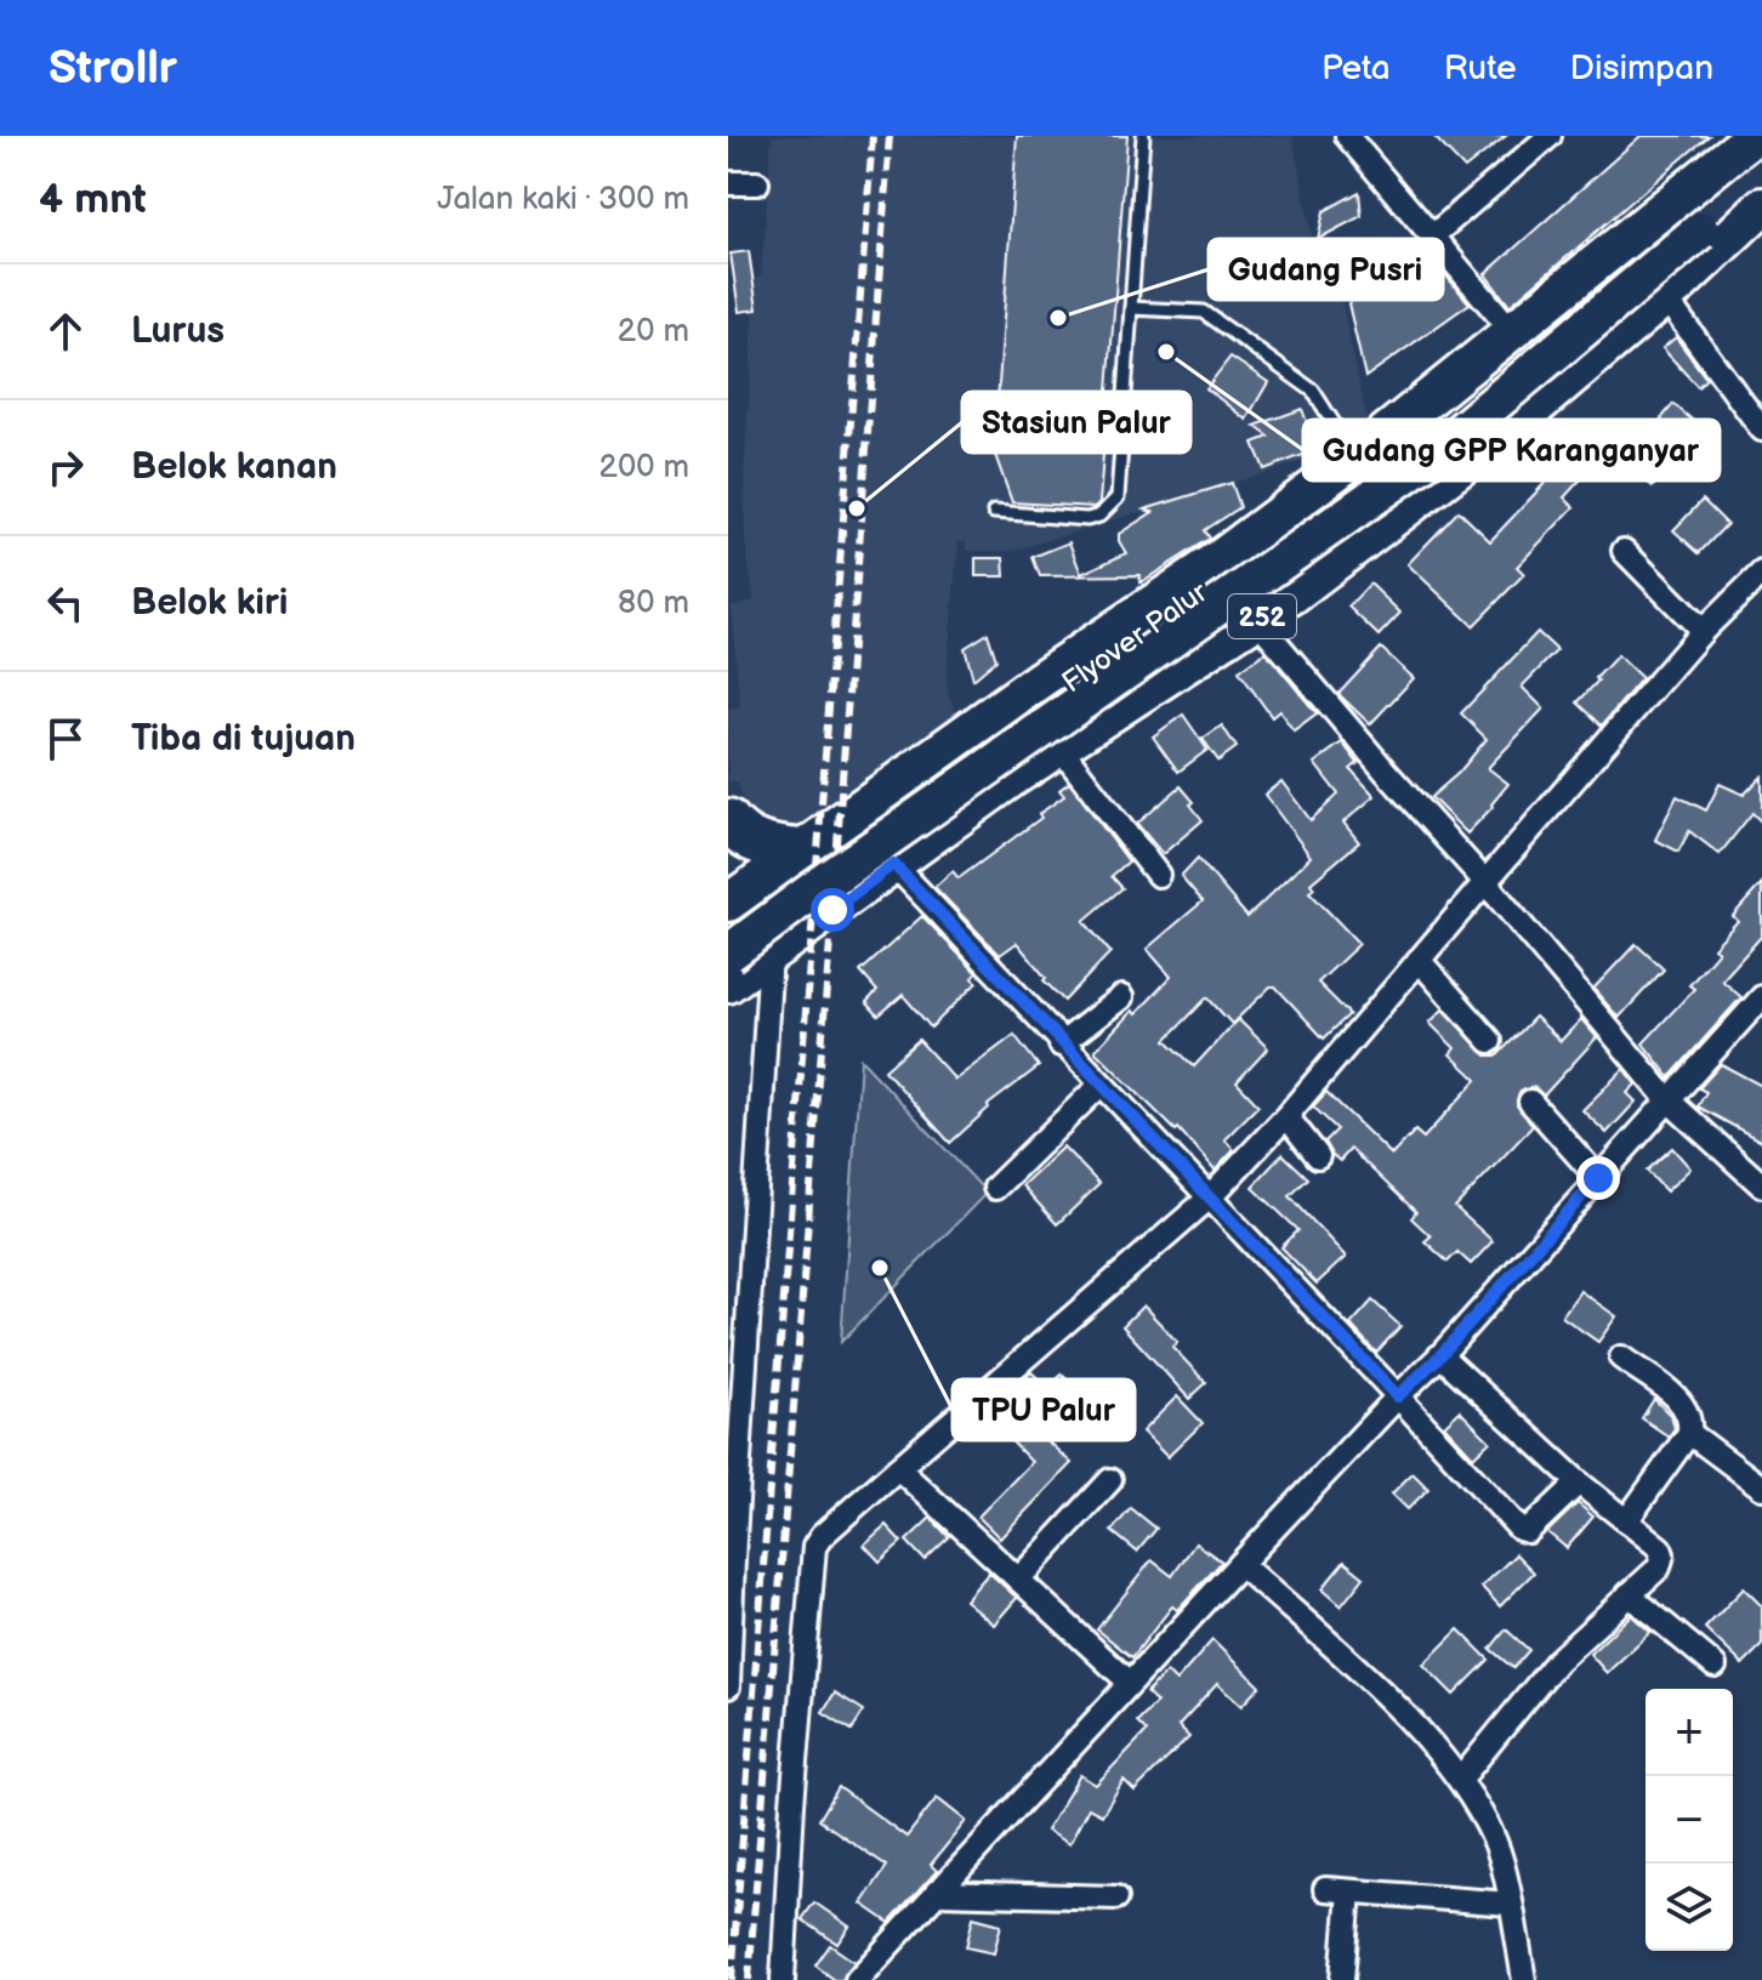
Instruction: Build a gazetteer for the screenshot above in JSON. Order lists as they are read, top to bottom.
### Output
{
  "streets": {
    "main road": ["252", "Flyover Palur"]
  },
  "places": [
    "Gudang Pusri",
    "Gudang GPP Karanganyar",
    "Stasiun Palur",
    "TPU Palur"
  ],
  "page": {
    "header": "Strollr",
    "nav": ["Peta", "Rute", "Disimpan"],
    "heading": ["4 mnt", "Jalan kaki · 300 m"],
    "list": [
      ["Lurus", "20 m"],
      ["Belok kanan", "200 m"],
      ["Belok kiri", "80 m"],
      "Tiba di tujuan"
    ],
    "map_buttons": ["+", "−"]
  }
}
